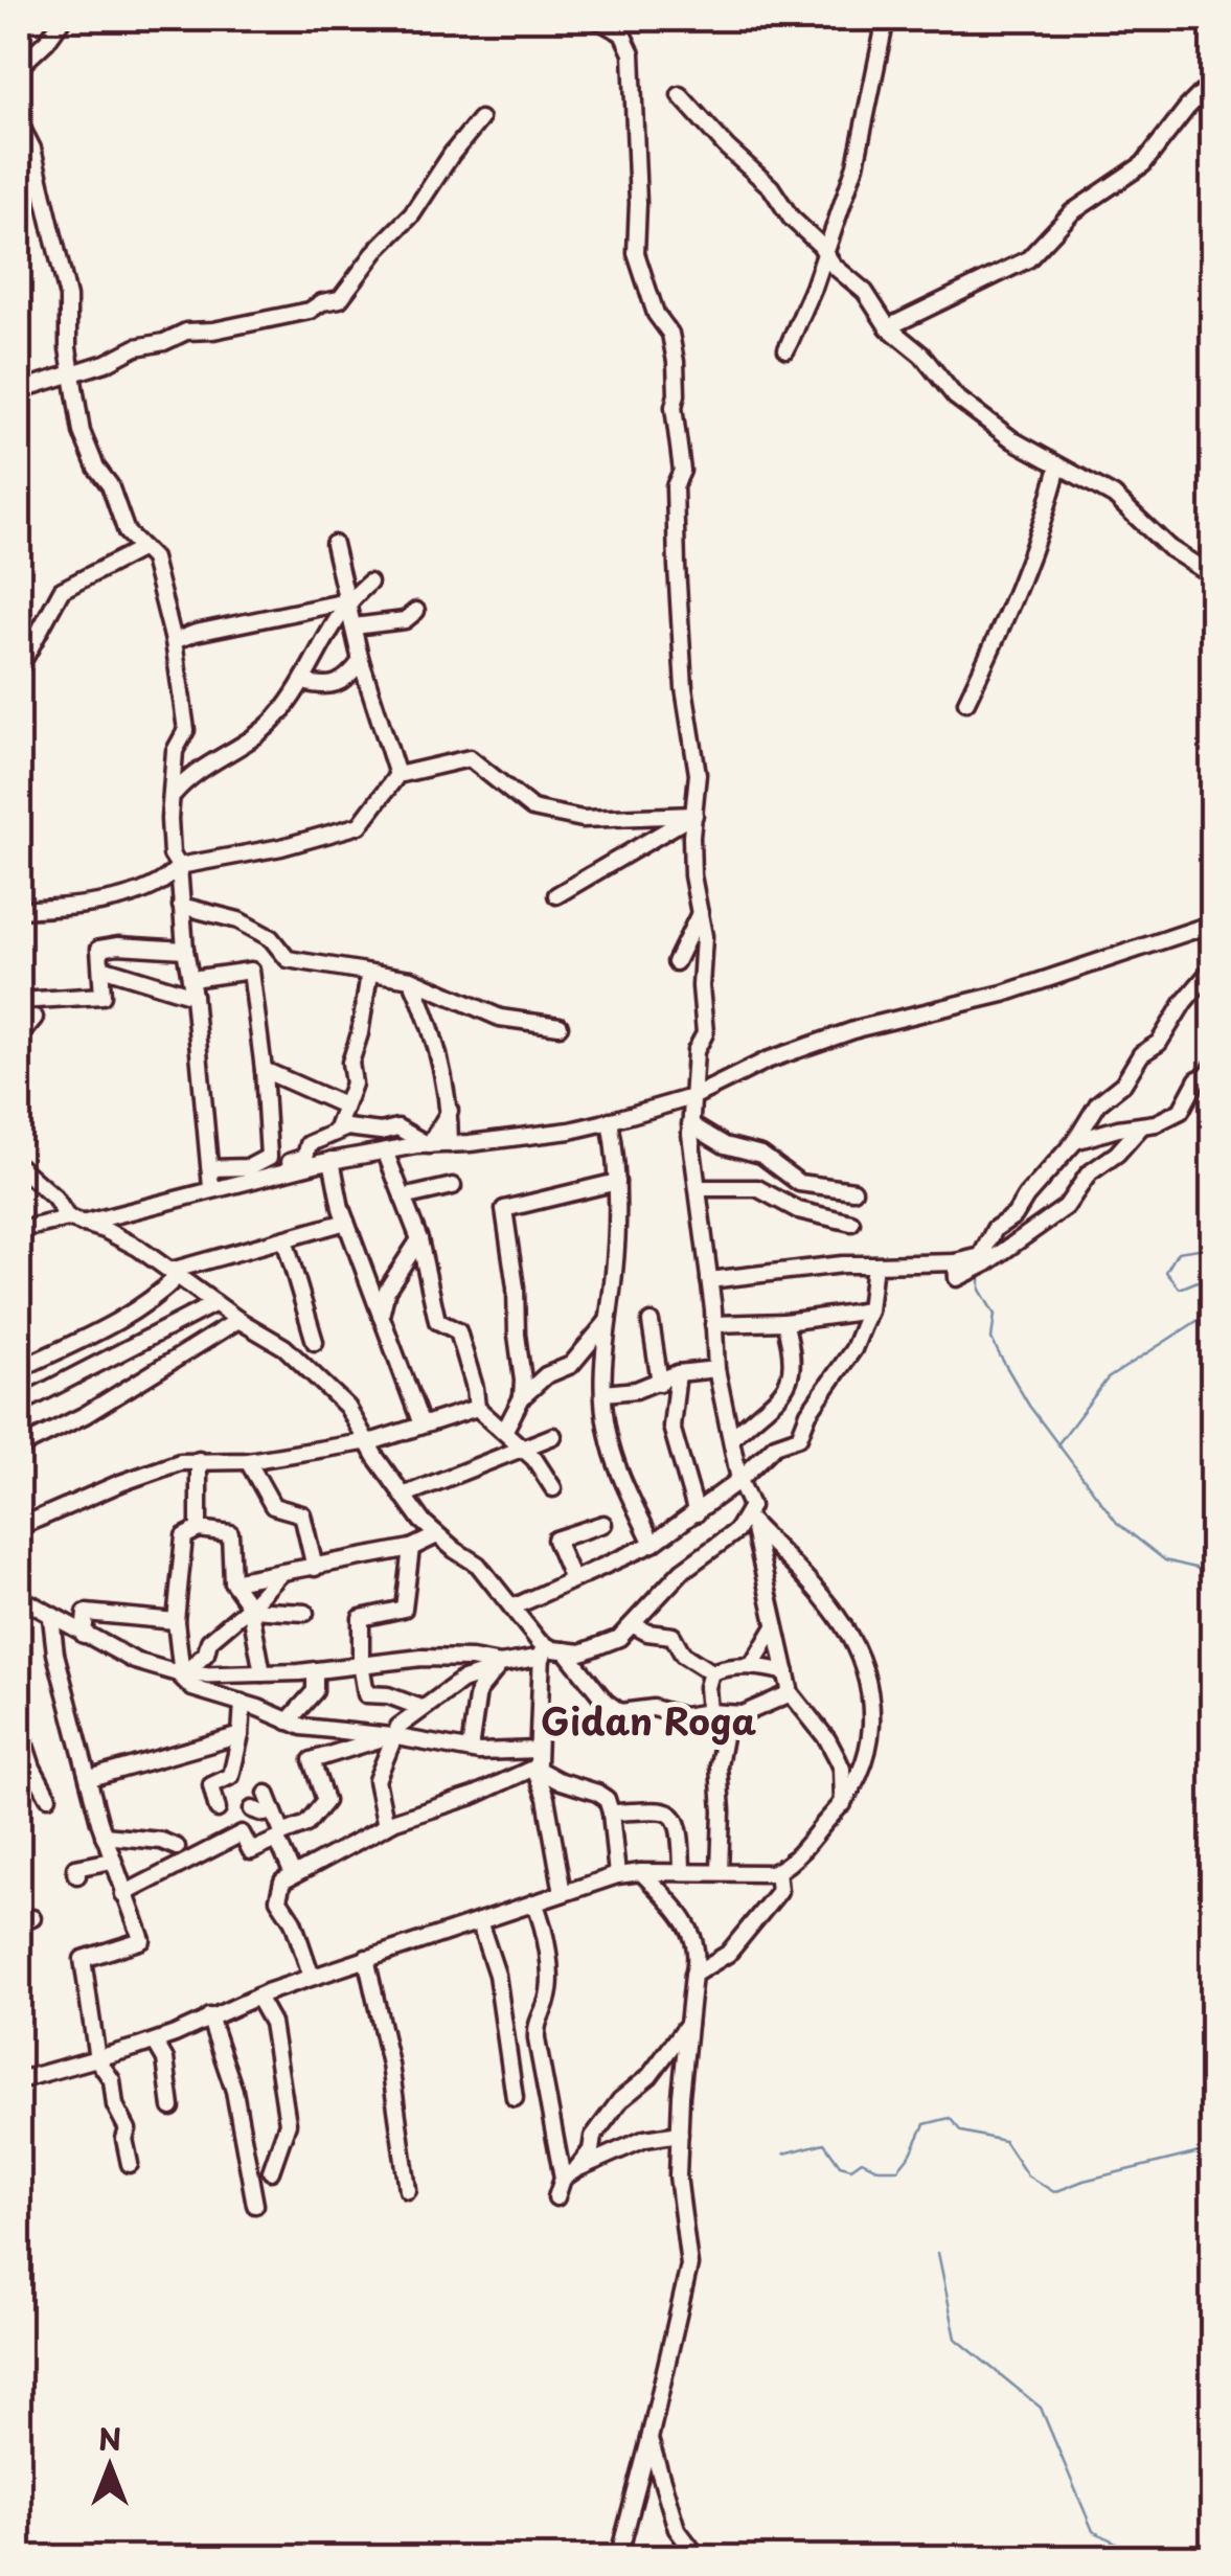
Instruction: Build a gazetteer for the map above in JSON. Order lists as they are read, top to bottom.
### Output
{
  "districts": ["Gidan Roga"],
  "north": "top"
}
